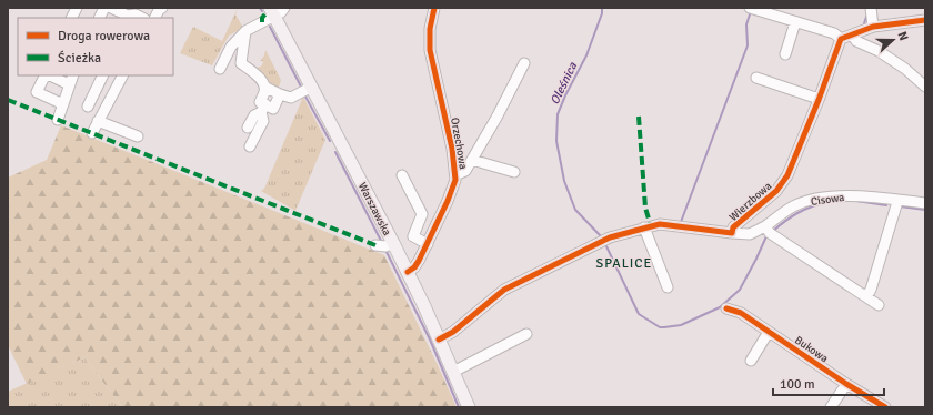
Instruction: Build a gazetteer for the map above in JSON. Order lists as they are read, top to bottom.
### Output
{
  "streets": {
    "main road": ["Warszawska"],
    "street": [
      "Orzechowa",
      "Cisowa",
      "Wierzbowa",
      "Bukowa"
    ]
  },
  "crossings": [
    ["Orzechowa", "Warszawska"],
    ["Cisowa", "Wierzbowa"],
    ["Wierzbowa", "Warszawska"]
  ],
  "districts": ["SPALICE"],
  "water": ["Oleśnica"],
  "legend": ["Droga rowerowa", "Ścieżka"],
  "scale_bar": "100 m",
  "north": "right"
}
